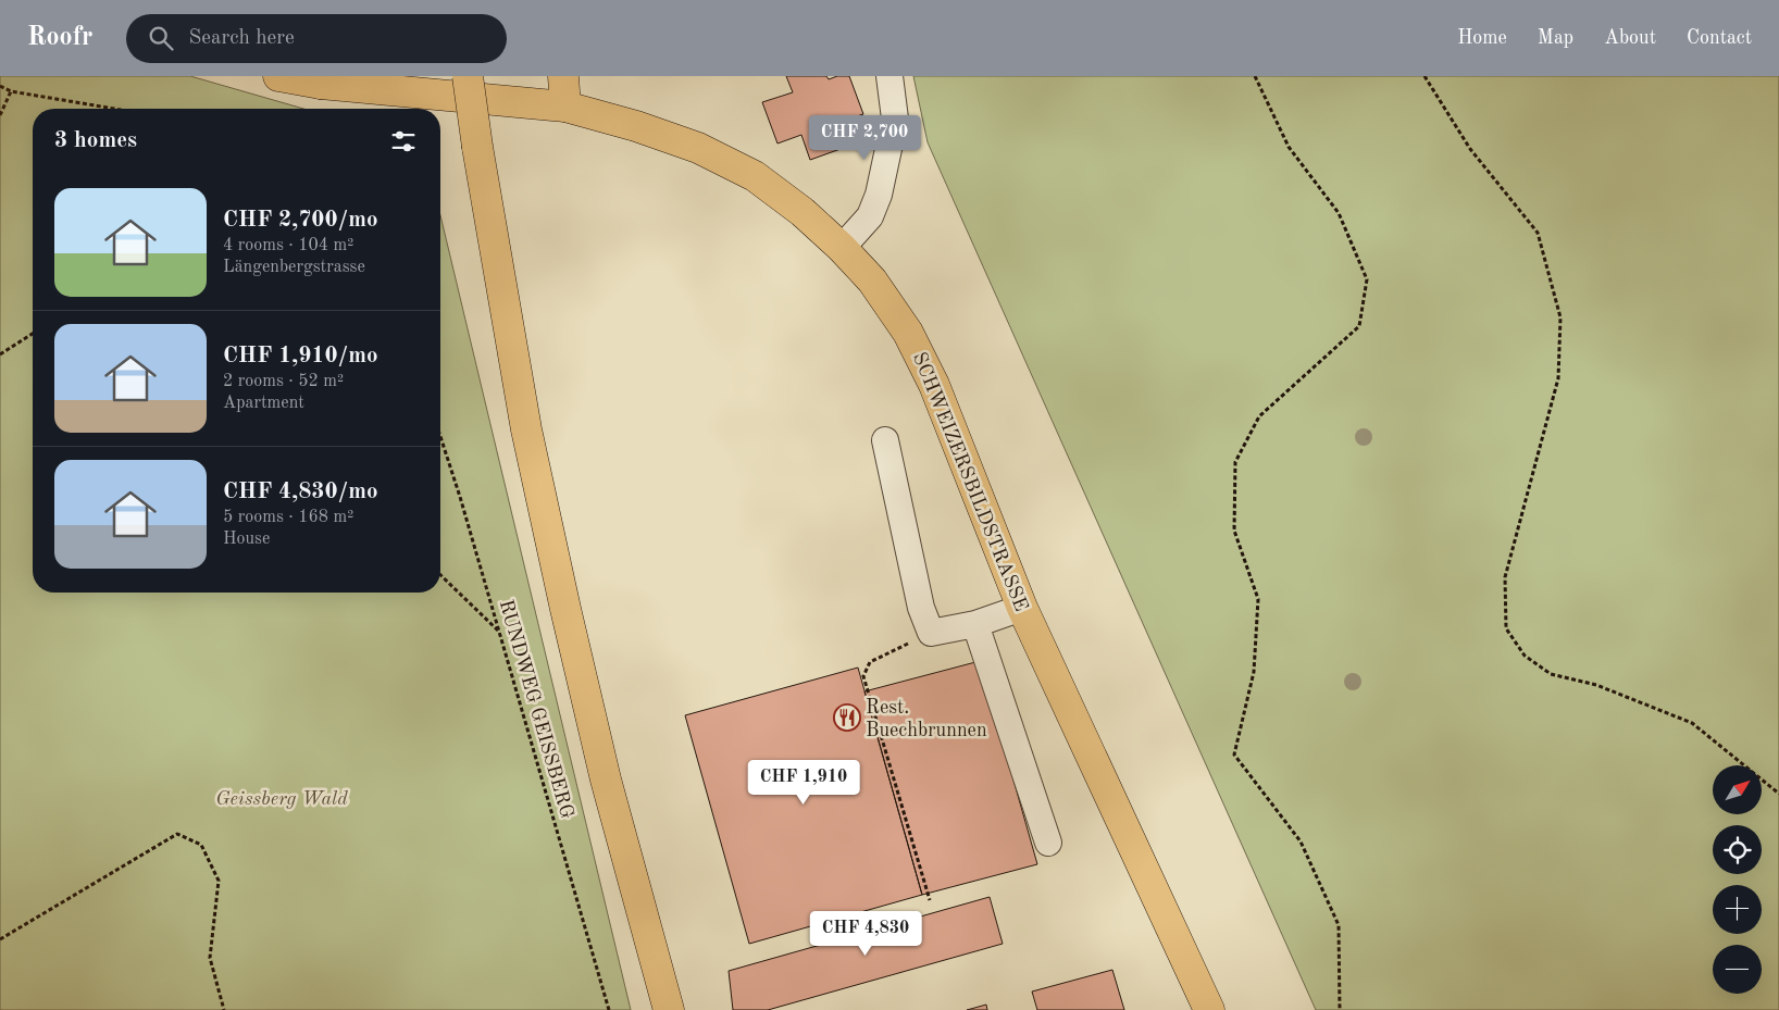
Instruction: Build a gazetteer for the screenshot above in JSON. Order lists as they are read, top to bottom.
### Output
{
  "streets": {
    "main road": ["SCHWEIZERSBILDSTRASSE"],
    "path": ["RUNDWEG GEISSBERG"]
  },
  "parks": ["Geissberg Wald"],
  "places": {
    "restaurant": ["Rest. Buechbrunnen"]
  },
  "north": "top right",
  "page": {
    "header": "Roofr",
    "search": "Search here",
    "nav": [
      "Home",
      "Map",
      "About",
      "Contact"
    ],
    "heading": "3 homes",
    "price": ["CHF 2,700", "CHF 1,910", "CHF 4,830"],
    "list": [
      {
        "name": "CHF 2,700/mo",
        "note": "4 rooms · 104 m² · Längenbergstrasse"
      },
      {
        "name": "CHF 1,910/mo",
        "note": "2 rooms · 52 m² · Apartment"
      },
      {
        "name": "CHF 4,830/mo",
        "note": "5 rooms · 168 m² · House"
      }
    ],
    "map_buttons": ["+", "−"]
  }
}
